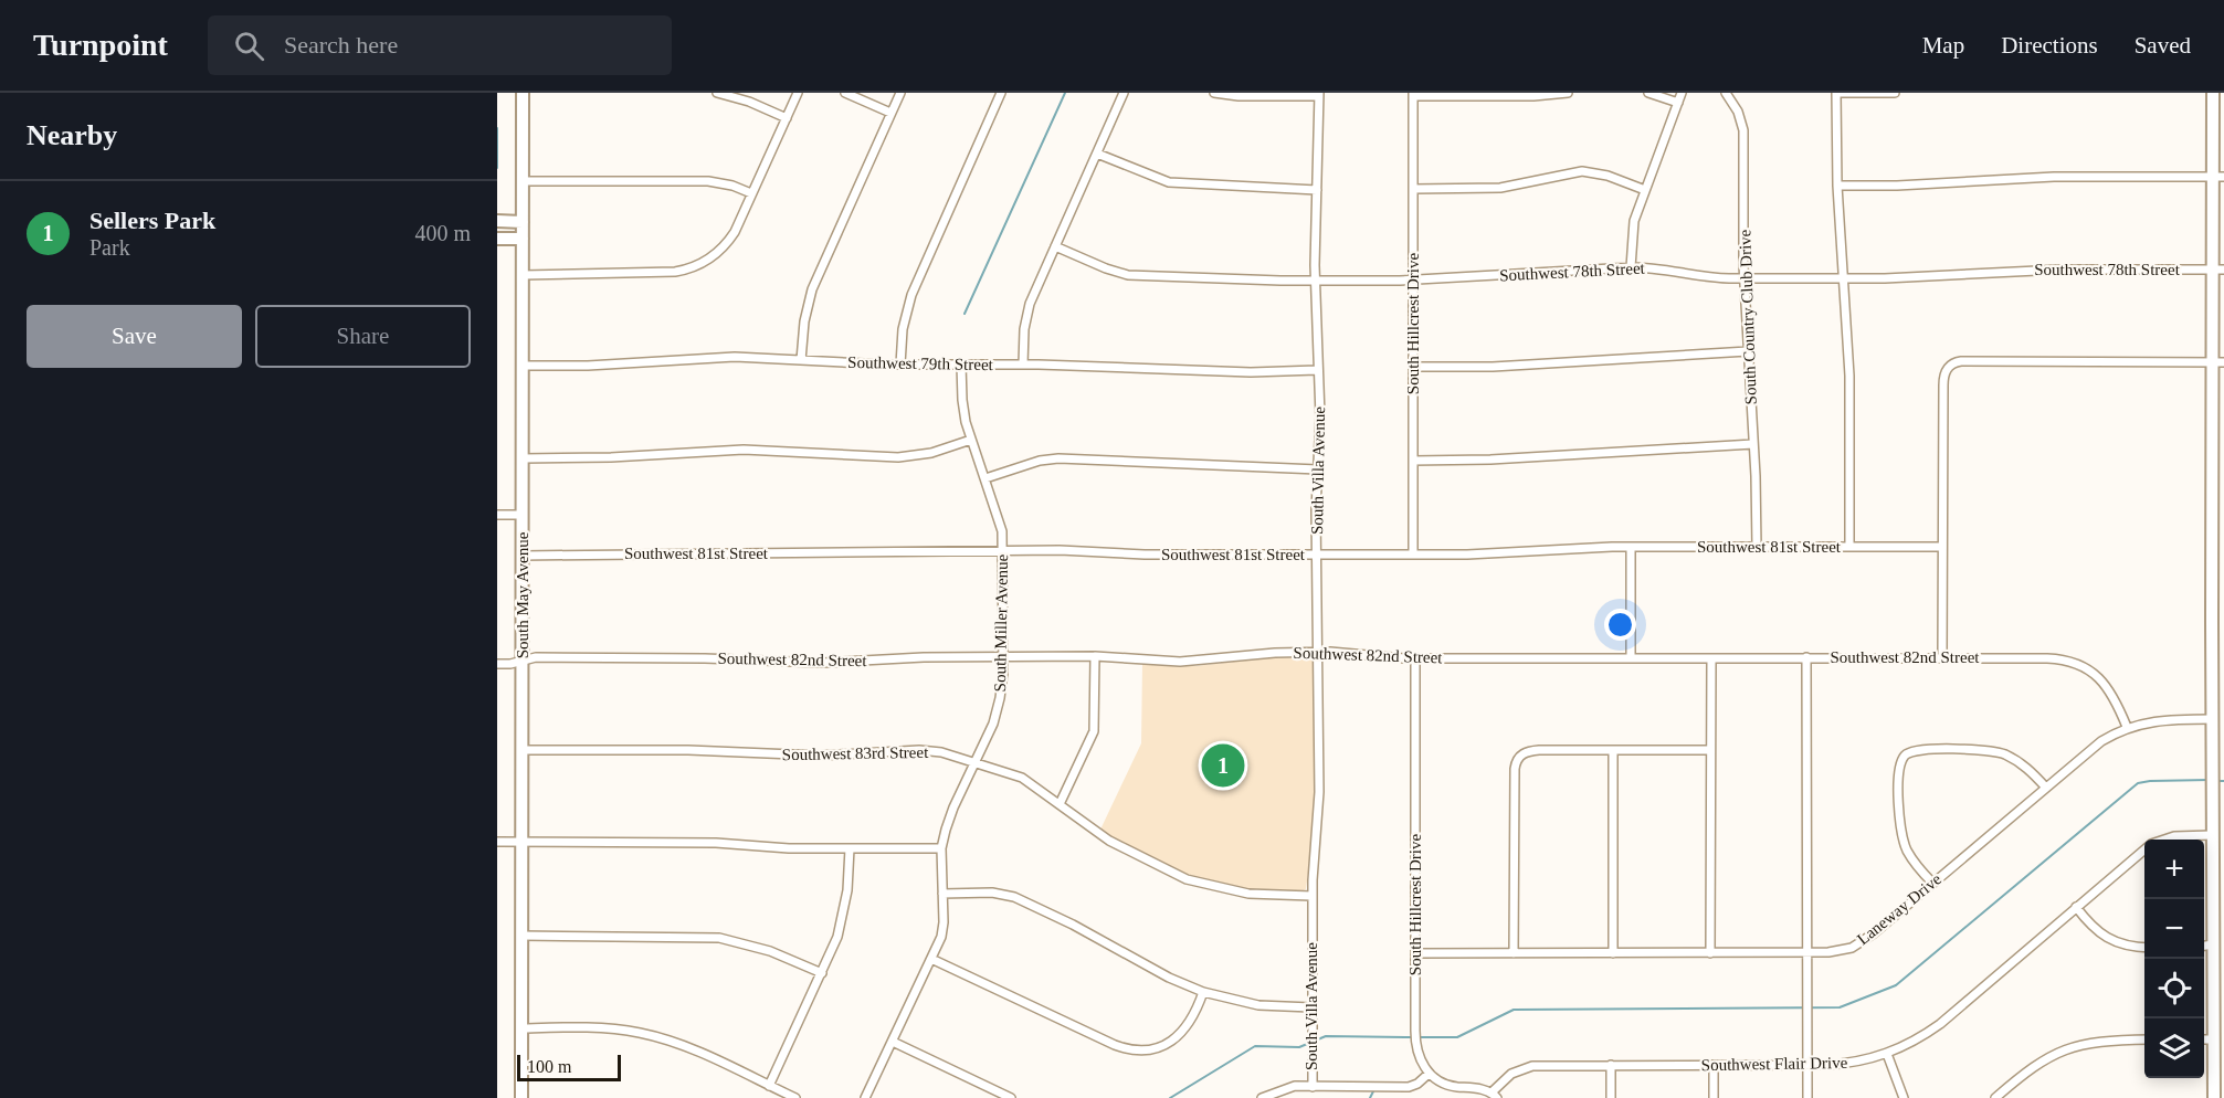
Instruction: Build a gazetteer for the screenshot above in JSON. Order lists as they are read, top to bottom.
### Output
{
  "streets": {
    "main road": ["South May Avenue"],
    "street": [
      "Southwest 78th Street",
      "South Country Club Drive",
      "South Hillcrest Drive",
      "Southwest 79th Street",
      "South Villa Avenue",
      "Southwest 81st Street",
      "South Miller Avenue",
      "Southwest 82nd Street",
      "Southwest 83rd Street",
      "Laneway Drive",
      "Southwest Flair Drive"
    ]
  },
  "crossings": [
    ["Southwest 78th Street", "South Country Club Drive"],
    ["Southwest 78th Street", "South Hillcrest Drive"],
    ["Southwest 78th Street", "South Villa Avenue"],
    ["South Country Club Drive", "Southwest 81st Street"],
    ["South Hillcrest Drive", "Southwest 81st Street"],
    ["South Hillcrest Drive", "Southwest 82nd Street"],
    ["South Hillcrest Drive", "Laneway Drive"],
    ["Southwest 79th Street", "South Villa Avenue"],
    ["Southwest 79th Street", "South May Avenue"],
    ["Southwest 79th Street", "South Miller Avenue"],
    ["South Villa Avenue", "Southwest 81st Street"],
    ["South Villa Avenue", "Southwest 82nd Street"],
    ["South Villa Avenue", "Southwest 83rd Street"],
    ["Southwest 81st Street", "South May Avenue"],
    ["Southwest 81st Street", "South Miller Avenue"],
    ["South May Avenue", "Southwest 82nd Street"],
    ["South May Avenue", "Southwest 83rd Street"],
    ["South Miller Avenue", "Southwest 82nd Street"],
    ["South Miller Avenue", "Southwest 83rd Street"],
    ["Southwest 82nd Street", "Laneway Drive"]
  ],
  "scale_bar": "100 m",
  "page": {
    "header": "Turnpoint",
    "search": "Search here",
    "nav": ["Map", "Directions", "Saved"],
    "heading": "Nearby",
    "list": [
      {
        "mark": "1",
        "name": "Sellers Park",
        "note": "Park",
        "value": "400 m"
      }
    ],
    "buttons": ["Save", "Share"],
    "pins": "1",
    "map_buttons": ["+", "−"],
    "scale": "100 m"
  }
}
